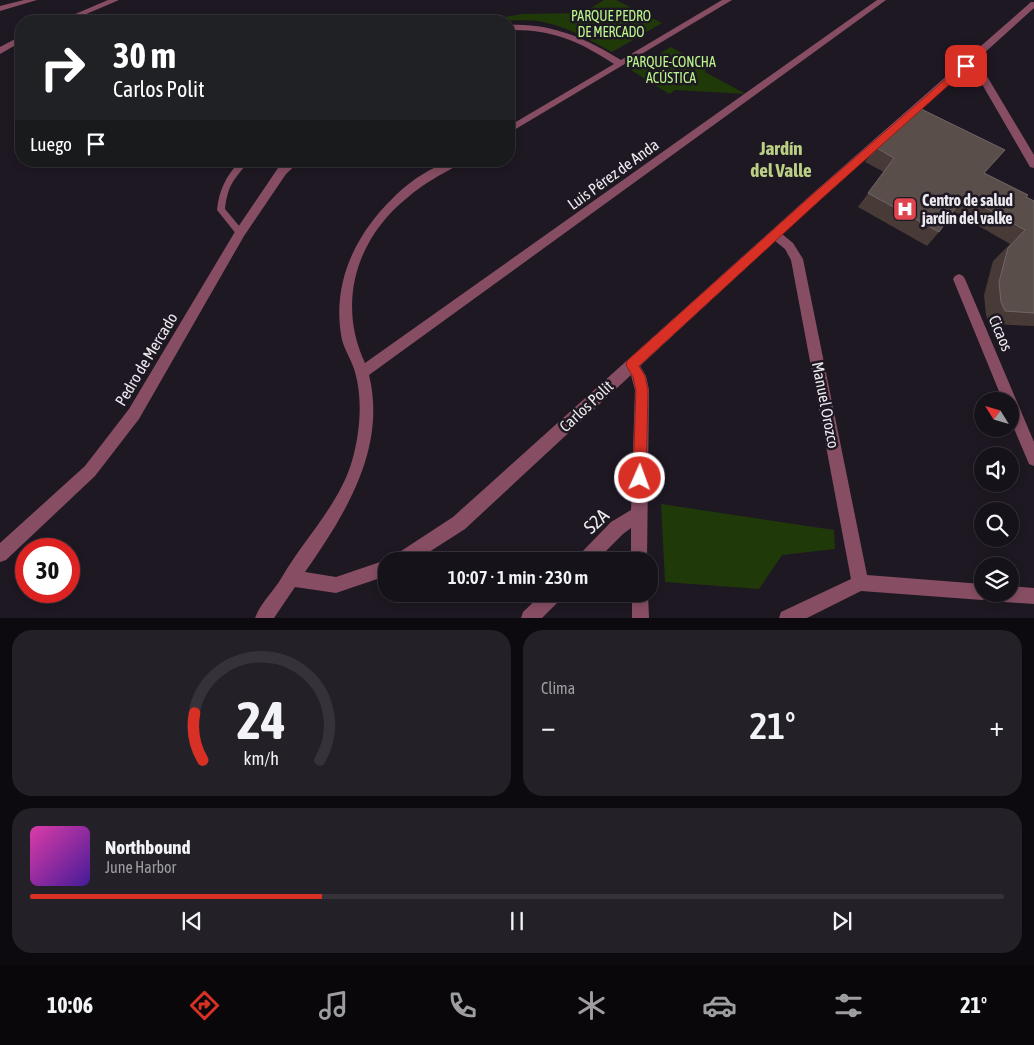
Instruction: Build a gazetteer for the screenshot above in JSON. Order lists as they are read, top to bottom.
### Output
{
  "streets": {
    "street": [
      "Luis Pérez de Anda",
      "Cicaos",
      "Pedro de Mercado",
      "Manuel Orozco",
      "Carlos Polit",
      "S2A"
    ]
  },
  "crossings": [
    ["Manuel Orozco", "Carlos Polit"]
  ],
  "districts": ["Jardín del Valle"],
  "parks": ["PARQUE PEDRO DE MERCADO", "PARQUE-CONCHA ACÚSTICA"],
  "places": {
    "hospital": ["Centro de salud jardín del valke"]
  },
  "north": "top left",
  "page": {
    "turn": ["30 m", "Carlos Polit"],
    "then": "Luego",
    "limit": "30",
    "trip": "10:07 · 1 min · 230 m",
    "tile": "Clima",
    "heat": ["−", "21°", "+"],
    "song": ["Northbound", "June Harbor"],
    "tabs": ["10:06", "21°"],
    "gauge": ["24", "km/h"]
  }
}
